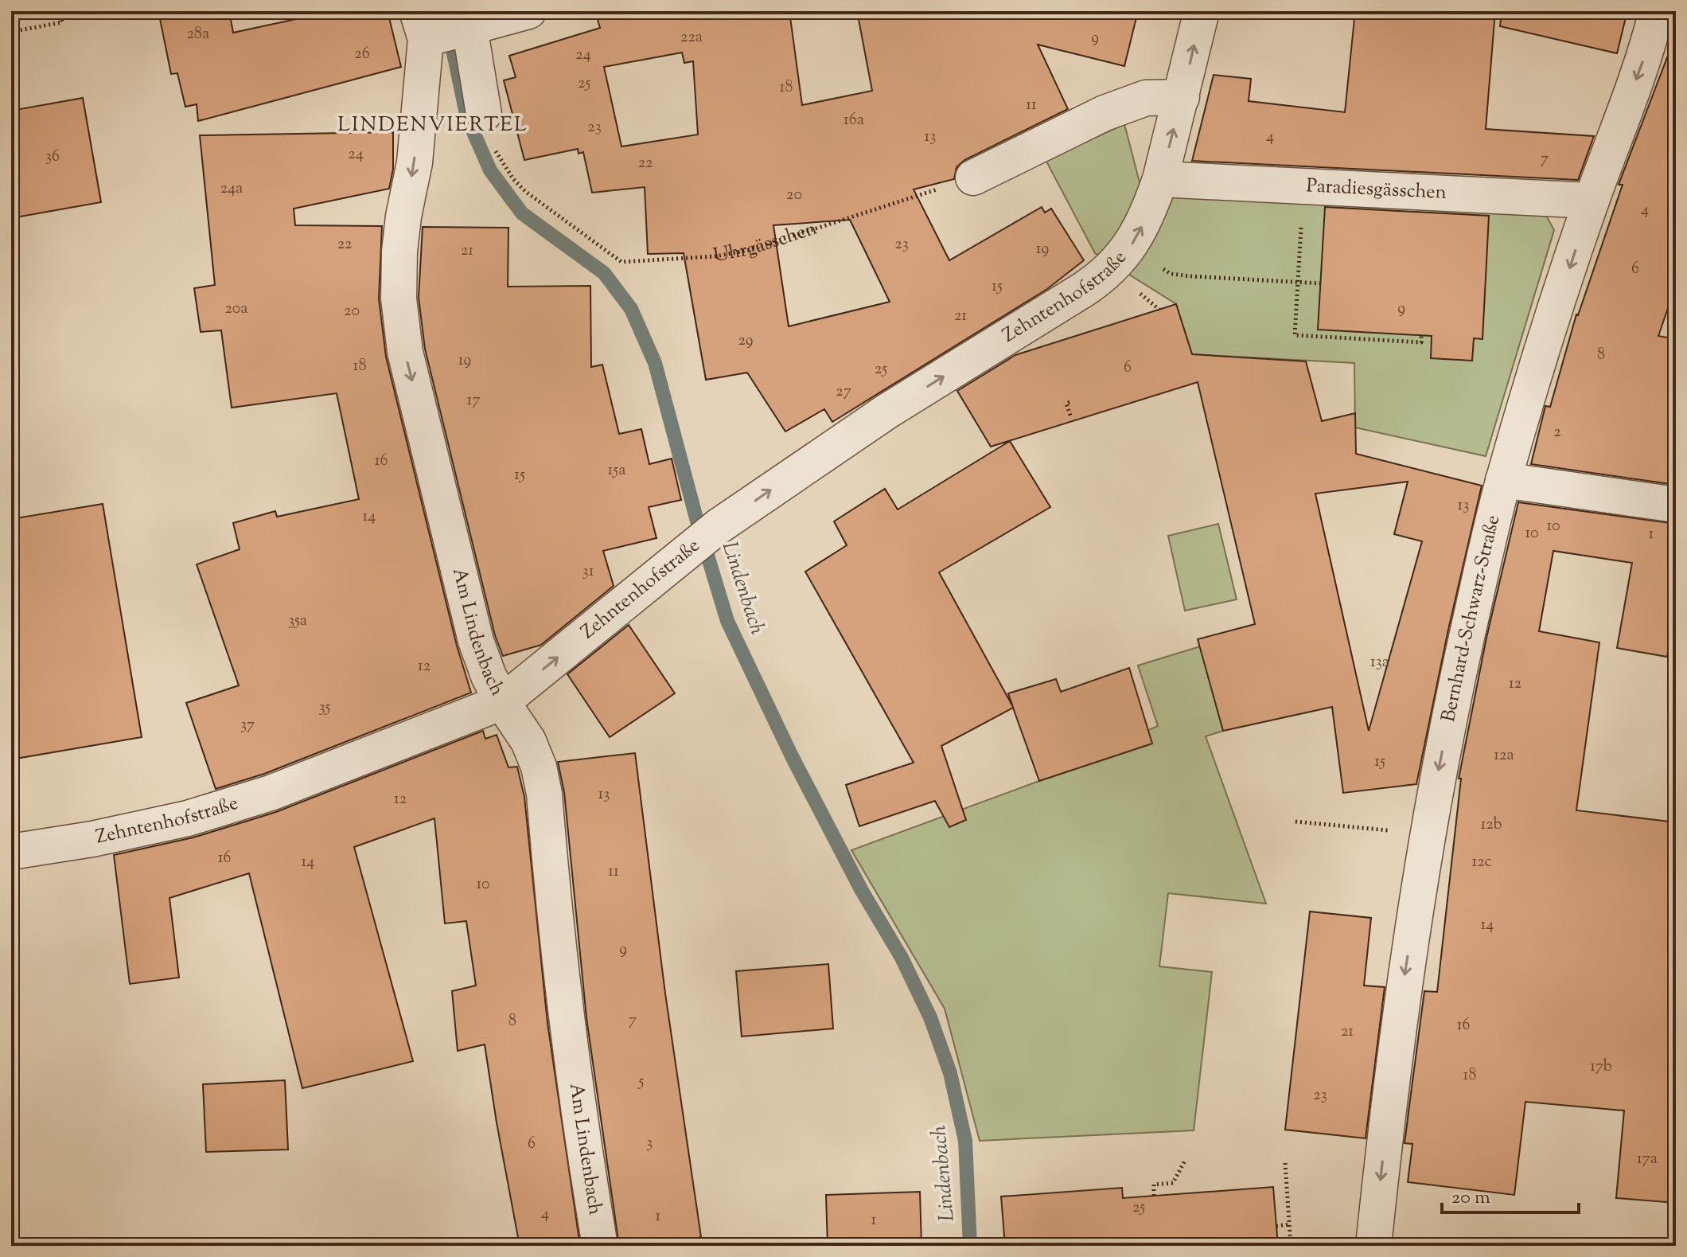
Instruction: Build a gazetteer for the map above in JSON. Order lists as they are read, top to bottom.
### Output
{
  "streets": {
    "street": [
      "Paradiesgässchen",
      "Zehntenhofstraße",
      "Bernhard-Schwarz-Straße",
      "Am Lindenbach"
    ],
    "path": ["Uhrgässchen"]
  },
  "crossings": [
    ["Paradiesgässchen", "Zehntenhofstraße"],
    ["Paradiesgässchen", "Bernhard-Schwarz-Straße"],
    ["Zehntenhofstraße", "Am Lindenbach"]
  ],
  "one_way": ["Zehntenhofstraße", "Bernhard-Schwarz-Straße", "Am Lindenbach"],
  "districts": ["LINDENVIERTEL"],
  "water": ["Lindenbach"],
  "house_numbers": [
    "28a",
    "22a",
    "9",
    "26",
    "24",
    "25",
    "18",
    "11",
    "16a",
    "23",
    "13",
    "4",
    "24",
    "36",
    "7",
    "22",
    "24a",
    "20",
    "4",
    "22",
    "23",
    "19",
    "21",
    "6",
    "15",
    "20a",
    "9",
    "20",
    "21",
    "29",
    "8",
    "19",
    "18",
    "6",
    "25",
    "27",
    "17",
    "2",
    "16",
    "15a",
    "15",
    "13",
    "14",
    "10",
    "10",
    "1",
    "31",
    "35a",
    "13a",
    "12",
    "12",
    "35",
    "37",
    "12a",
    "15",
    "13",
    "12",
    "12b",
    "16",
    "14",
    "12c",
    "11",
    "10",
    "14",
    "9",
    "7",
    "8",
    "16",
    "21",
    "17b",
    "18",
    "5",
    "23",
    "3",
    "6",
    "17a",
    "25",
    "4",
    "1",
    "1"
  ],
  "scale_bar": "20 m"
}
